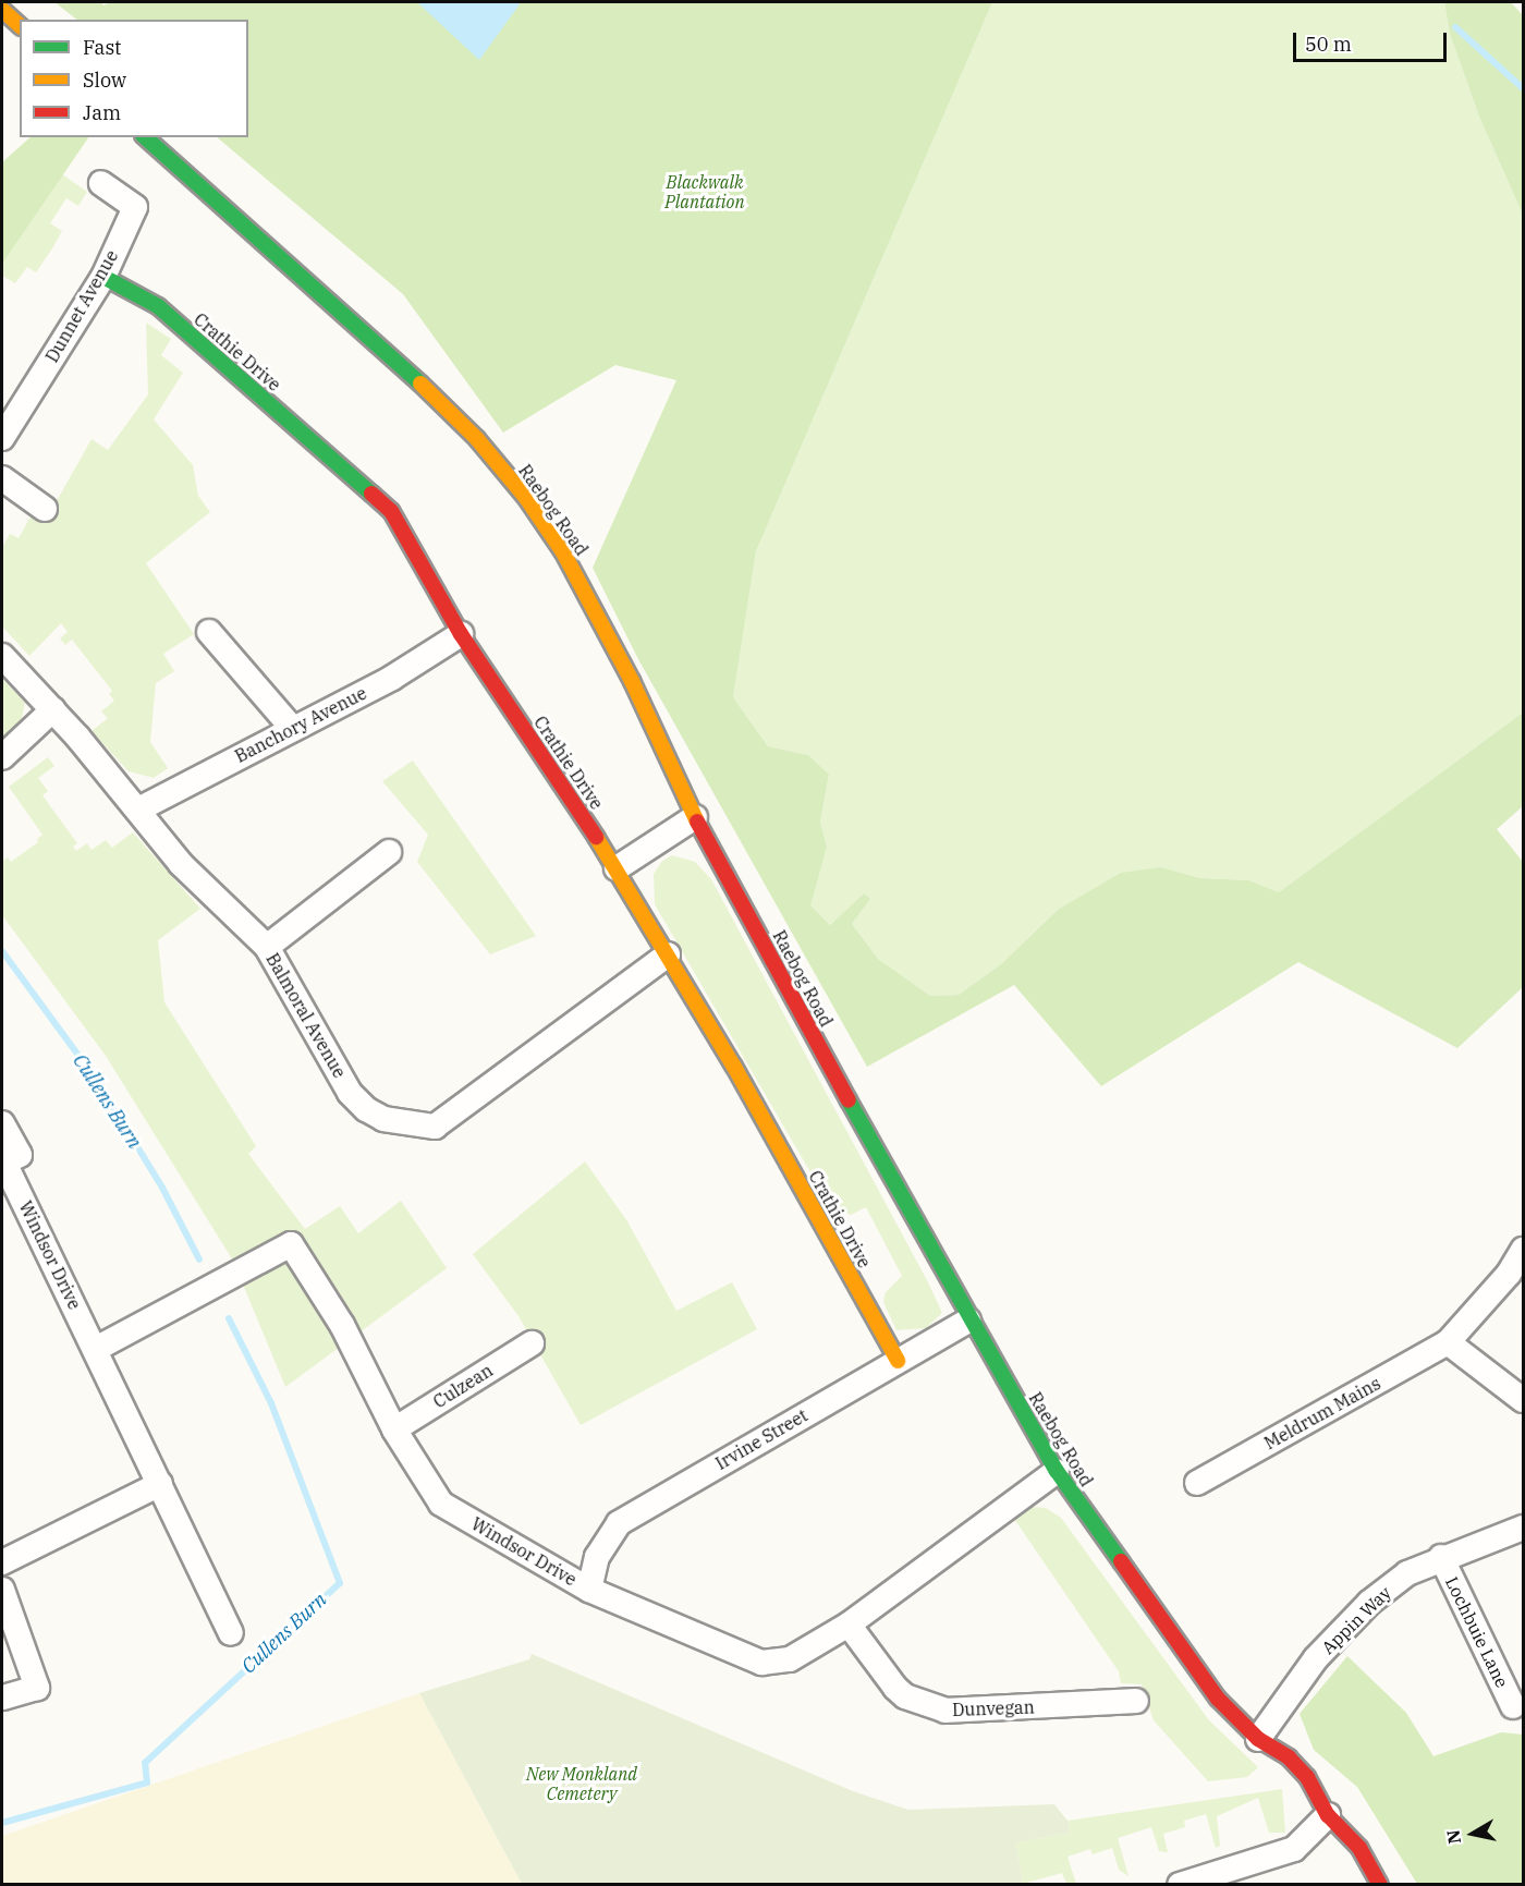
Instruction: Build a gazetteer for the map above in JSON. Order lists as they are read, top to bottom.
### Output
{
  "streets": {
    "main road": ["Crathie Drive", "Raebog Road"],
    "street": [
      "Dunnet Avenue",
      "Banchory Avenue",
      "Balmoral Avenue",
      "Windsor Drive",
      "Culzean",
      "Meldrum Mains",
      "Irvine Street",
      "Appin Way",
      "Lochbuie Lane",
      "Dunvegan"
    ]
  },
  "crossings": [
    ["Dunnet Avenue", "Crathie Drive"],
    ["Crathie Drive", "Banchory Avenue"],
    ["Crathie Drive", "Balmoral Avenue"],
    ["Crathie Drive", "Irvine Street"],
    ["Raebog Road", "Windsor Drive"],
    ["Raebog Road", "Irvine Street"],
    ["Raebog Road", "Appin Way"],
    ["Banchory Avenue", "Balmoral Avenue"],
    ["Windsor Drive", "Culzean"],
    ["Windsor Drive", "Irvine Street"],
    ["Windsor Drive", "Dunvegan"],
    ["Appin Way", "Lochbuie Lane"]
  ],
  "water": ["Cullens Burn"],
  "parks": ["Blackwalk Plantation", "New Monkland Cemetery"],
  "legend": ["Fast", "Slow", "Jam"],
  "scale_bar": "50 m",
  "north": "left"
}
